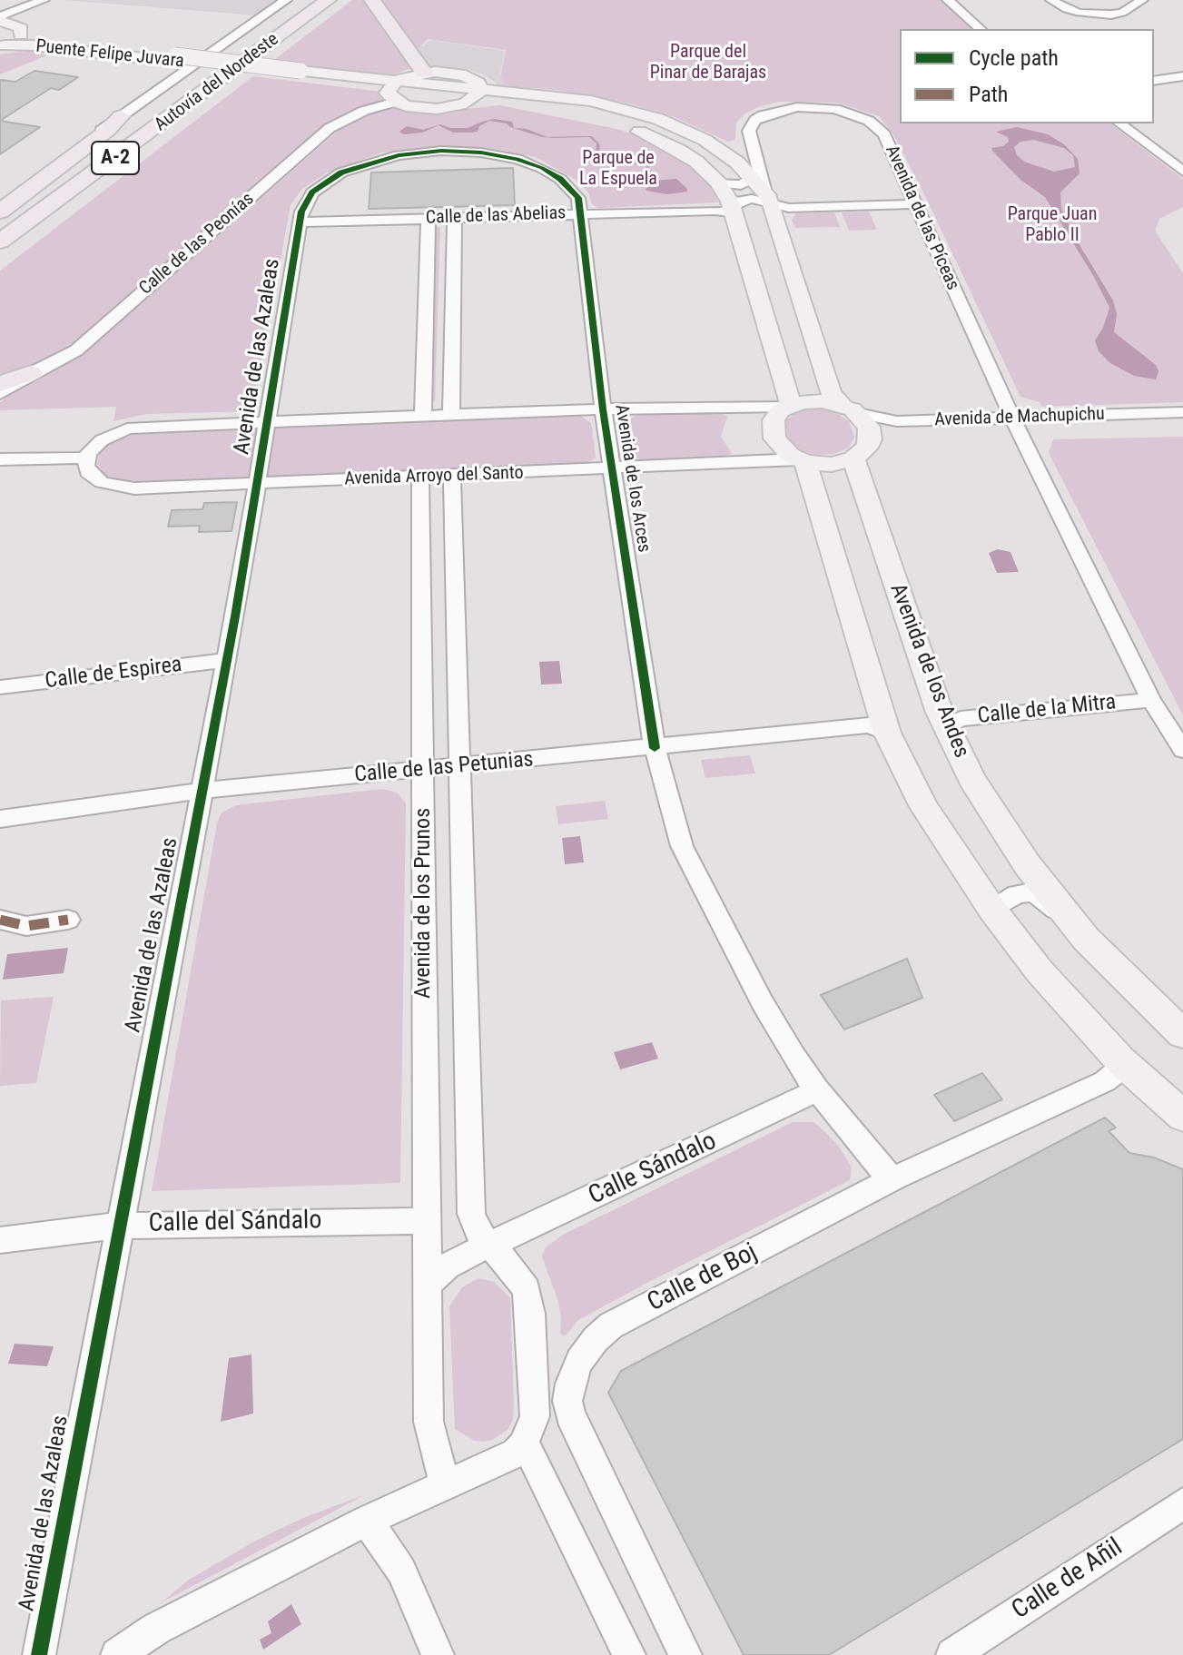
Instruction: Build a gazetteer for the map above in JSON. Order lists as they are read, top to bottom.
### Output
{
  "streets": {
    "highway": ["Autovía del Nordeste", "A-2"],
    "main road": ["Puente Felipe Juvara", "Avenida de los Andes"],
    "street": [
      "Calle de las Abelias",
      "Avenida de las Píceas",
      "Calle de las Peonías",
      "Avenida de las Azaleas",
      "Avenida de Machupichu",
      "Avenida Arroyo del Santo",
      "Avenida de los Arces",
      "Calle de Espirea",
      "Calle de la Mitra",
      "Calle de las Petunias",
      "Avenida de los Prunos",
      "Calle Sándalo",
      "Calle del Sándalo",
      "Calle de Boj",
      "Calle de Añil"
    ]
  },
  "crossings": [
    ["Puente Felipe Juvara", "Calle de las Peonías"],
    ["Calle de las Abelias", "Avenida de las Píceas"],
    ["Calle de las Abelias", "Avenida de las Azaleas"],
    ["Calle de las Abelias", "Avenida de los Arces"],
    ["Avenida de las Píceas", "Avenida de Machupichu"],
    ["Avenida de las Píceas", "Calle de la Mitra"],
    ["Avenida de las Azaleas", "Avenida Arroyo del Santo"],
    ["Avenida de las Azaleas", "Avenida de los Arces"],
    ["Avenida de las Azaleas", "Calle de Espirea"],
    ["Avenida de las Azaleas", "Calle de las Petunias"],
    ["Avenida de las Azaleas", "Calle del Sándalo"],
    ["Avenida de Machupichu", "Avenida Arroyo del Santo"],
    ["Avenida de Machupichu", "Avenida de los Andes"],
    ["Avenida Arroyo del Santo", "Avenida de los Arces"],
    ["Avenida Arroyo del Santo", "Avenida de los Andes"],
    ["Avenida Arroyo del Santo", "Avenida de los Prunos"],
    ["Avenida de los Arces", "Calle de las Petunias"],
    ["Avenida de los Arces", "Calle Sándalo"],
    ["Avenida de los Arces", "Calle de Boj"],
    ["Avenida de los Andes", "Calle de la Mitra"],
    ["Calle de las Petunias", "Avenida de los Prunos"],
    ["Avenida de los Prunos", "Calle Sándalo"],
    ["Avenida de los Prunos", "Calle del Sándalo"]
  ],
  "parks": ["Parque del Pinar de Barajas", "Parque de La Espuela", "Parque Juan Pablo II"],
  "legend": ["Cycle path", "Path"]
}
